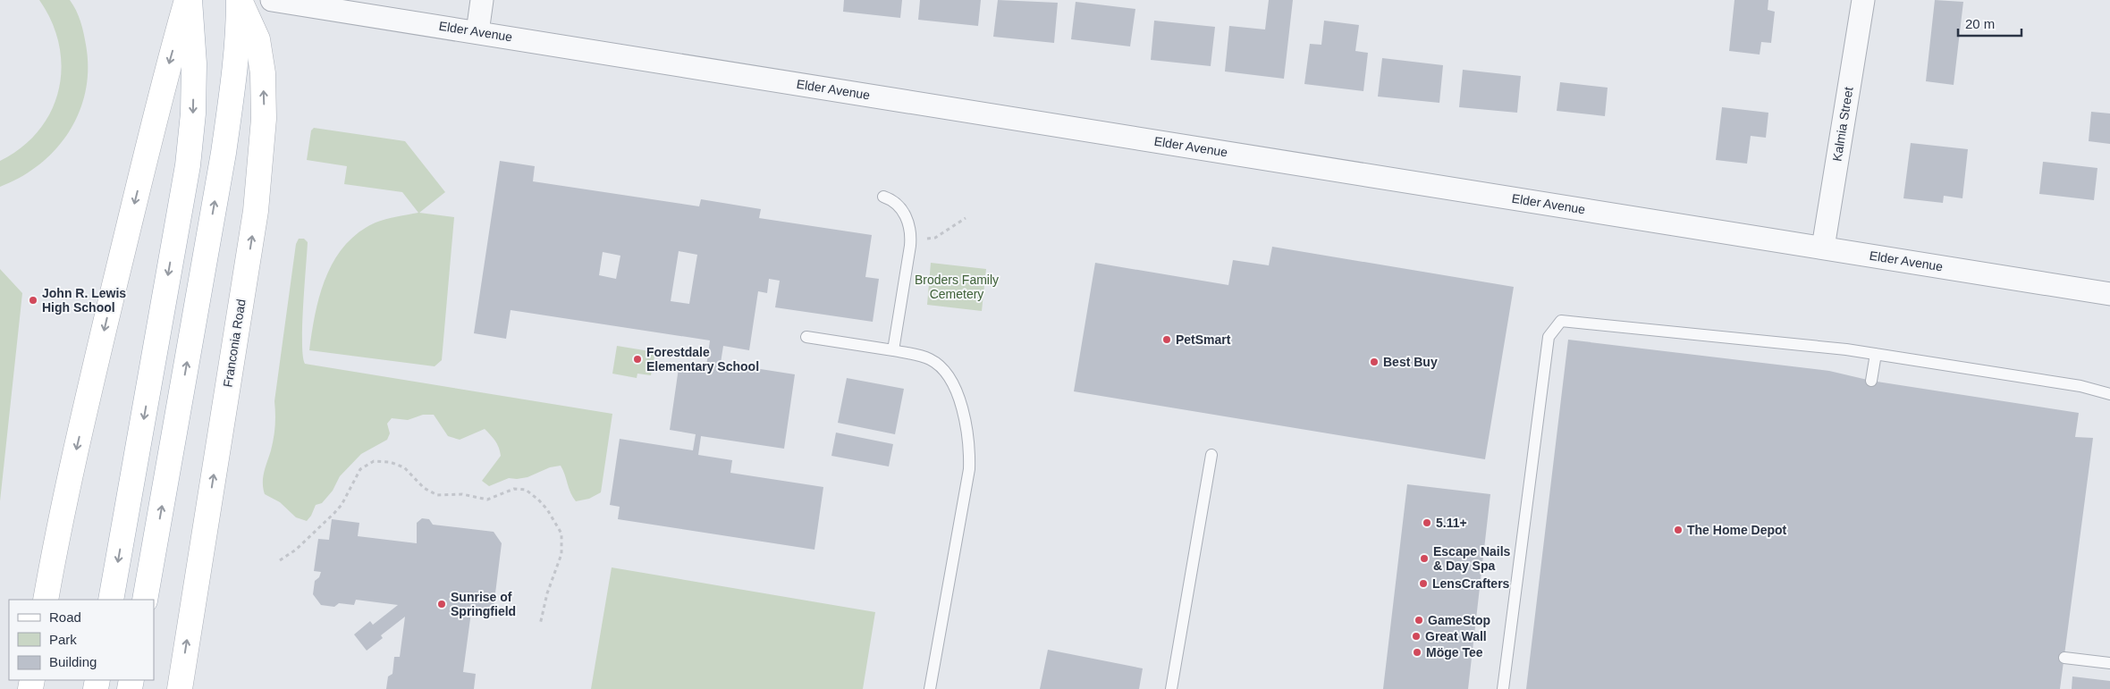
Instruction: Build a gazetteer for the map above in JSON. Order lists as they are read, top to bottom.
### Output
{
  "streets": {
    "main road": ["Franconia Road"],
    "street": ["Elder Avenue", "Kalmia Street"]
  },
  "crossings": [
    ["Elder Avenue", "Kalmia Street"]
  ],
  "parks": ["Broders Family Cemetery"],
  "places": [
    "John R. Lewis High School",
    "PetSmart",
    "Forestdale Elementary School",
    "Best Buy",
    "5.11+",
    "The Home Depot",
    "Escape Nails & Day Spa",
    "LensCrafters",
    "Sunrise of Springfield",
    "GameStop",
    "Great Wall",
    "Möge Tee"
  ],
  "legend": ["Road", "Park", "Building"],
  "scale_bar": "20 m"
}
